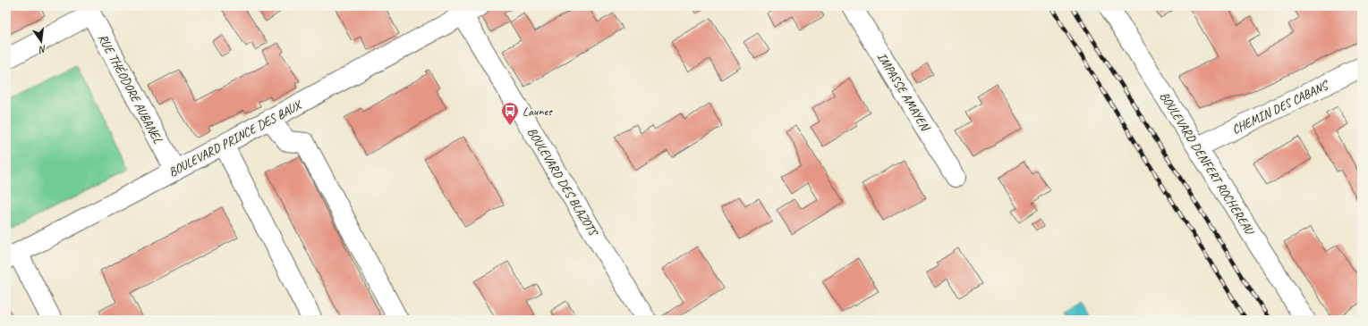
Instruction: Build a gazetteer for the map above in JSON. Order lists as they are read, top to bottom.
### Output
{
  "streets": {
    "street": [
      "RUE THÉODORE AUBANEL",
      "IMPASSE AMAYEN",
      "CHEMIN DES CABANS",
      "BOULEVARD PRINCE DES BAUX",
      "BOULEVARD DENFERT ROCHEREAU",
      "BOULEVARD DES BLAZOTS"
    ]
  },
  "crossings": [
    ["RUE THÉODORE AUBANEL", "BOULEVARD PRINCE DES BAUX"],
    ["CHEMIN DES CABANS", "BOULEVARD DENFERT ROCHEREAU"],
    ["BOULEVARD PRINCE DES BAUX", "BOULEVARD DES BLAZOTS"]
  ],
  "places": {
    "bus stop": ["Launes"]
  },
  "north": "bottom"
}
